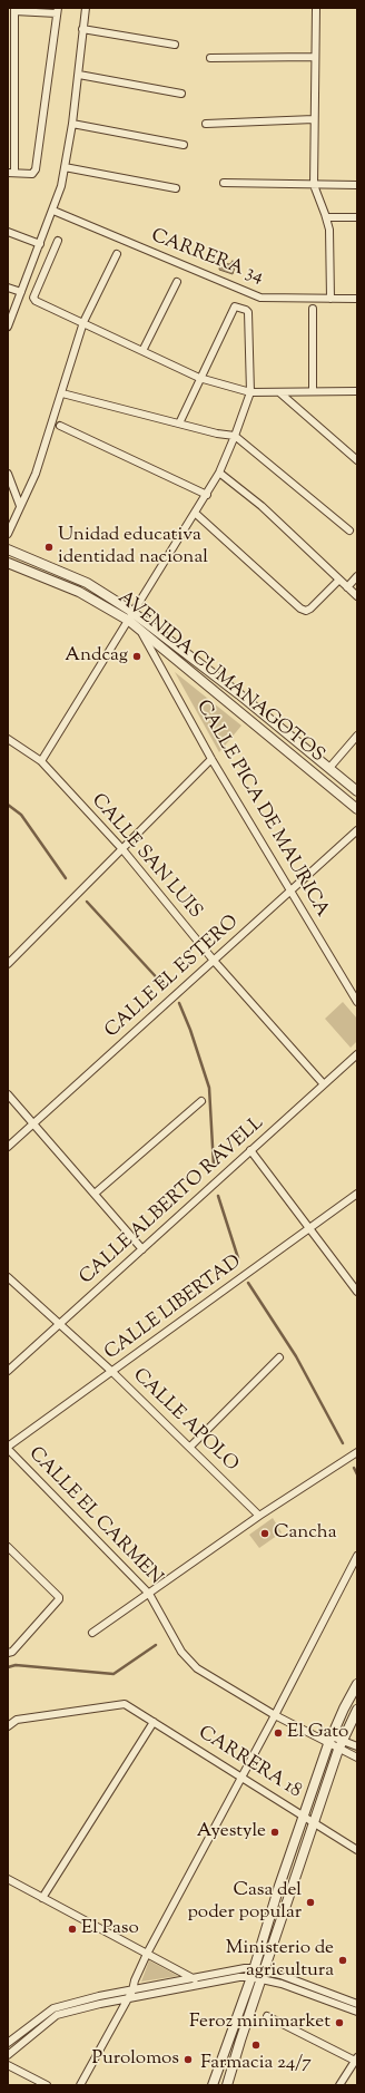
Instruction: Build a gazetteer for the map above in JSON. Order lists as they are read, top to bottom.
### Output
{
  "streets": {
    "street": [
      "CARRERA 34",
      "AVENIDA CUMANAGOTOS",
      "CALLE PICA DE MAURICA",
      "CALLE SAN LUIS",
      "CALLE EL ESTERO",
      "CALLE ALBERTO RAVELL",
      "CALLE LIBERTAD",
      "CALLE APOLO",
      "CALLE EL CARMEN",
      "CARRERA 18"
    ]
  },
  "crossings": [
    ["AVENIDA CUMANAGOTOS", "CALLE PICA DE MAURICA"],
    ["CALLE PICA DE MAURICA", "CALLE EL ESTERO"],
    ["CALLE SAN LUIS", "CALLE EL ESTERO"],
    ["CALLE SAN LUIS", "CALLE ALBERTO RAVELL"],
    ["CALLE ALBERTO RAVELL", "CALLE APOLO"],
    ["CALLE LIBERTAD", "CALLE APOLO"],
    ["CALLE LIBERTAD", "CALLE EL CARMEN"]
  ],
  "places": [
    "Unidad educativa identidad nacional",
    "Andcag",
    "Cancha",
    "El Gato",
    "Ayestyle",
    "Casa del poder popular",
    "El Paso",
    "Ministerio de agricultura",
    "Feroz minimarket",
    "Farmacia 24/7",
    "Purolomos"
  ]
}
